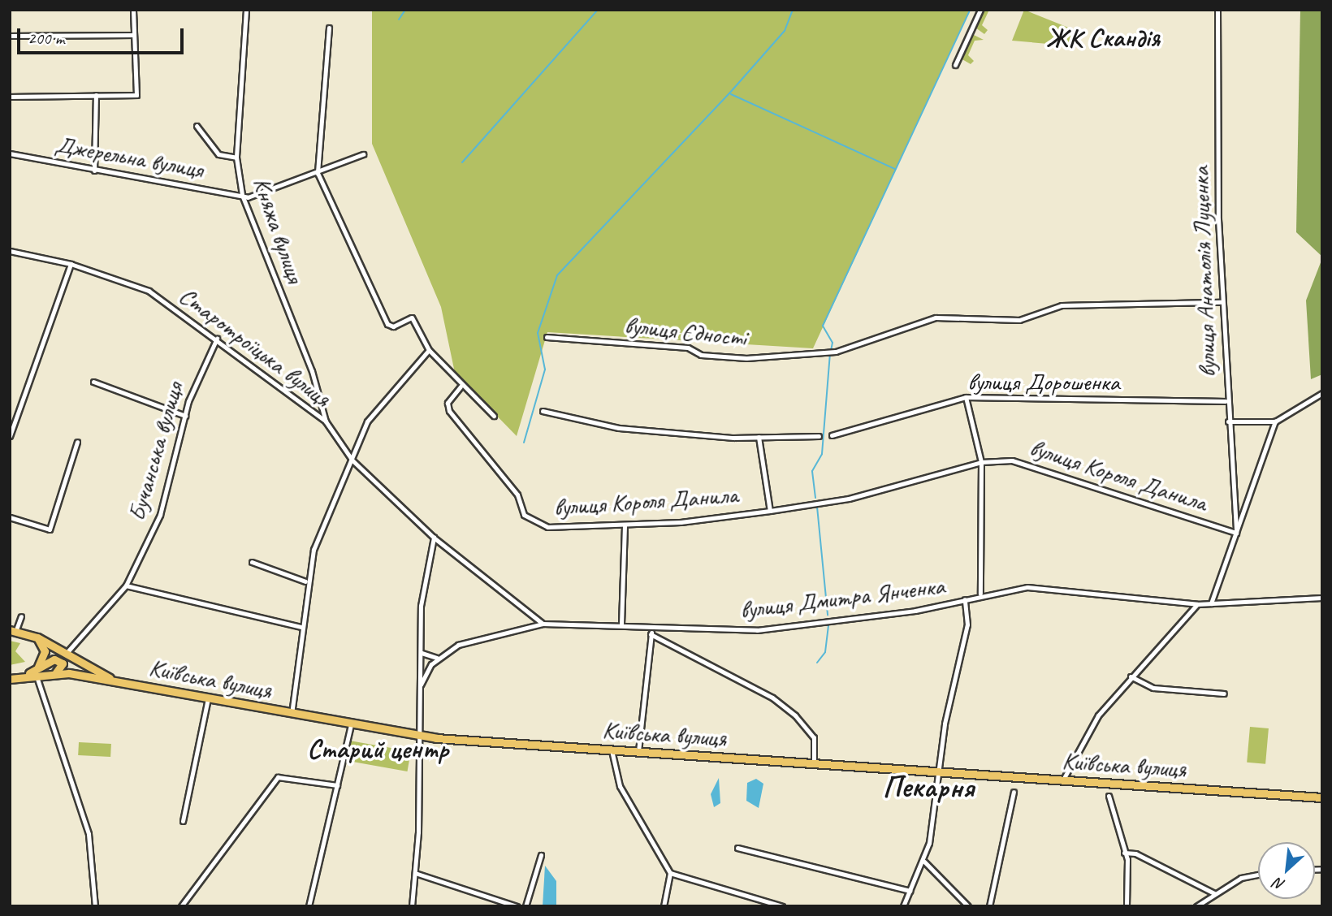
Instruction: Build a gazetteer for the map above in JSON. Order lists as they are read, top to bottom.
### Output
{
  "streets": {
    "main road": ["Київська вулиця"],
    "street": [
      "Джерельна вулиця",
      "Княжа вулиця",
      "вулиця Анатолія Луценка",
      "вулиця Єдності",
      "Старотроїцька вулиця",
      "вулиця Дорошенка",
      "Бучанська вулиця",
      "вулиця Короля Данила",
      "вулиця Дмитра Янченка"
    ]
  },
  "crossings": [
    ["Джерельна вулиця", "Княжа вулиця"],
    ["Княжа вулиця", "Старотроїцька вулиця"],
    ["вулиця Анатолія Луценка", "вулиця Єдності"],
    ["вулиця Анатолія Луценка", "вулиця Дорошенка"],
    ["вулиця Анатолія Луценка", "вулиця Короля Данила"],
    ["вулиця Анатолія Луценка", "вулиця Дмитра Янченка"],
    ["Старотроїцька вулиця", "Бучанська вулиця"],
    ["Старотроїцька вулиця", "вулиця Дмитра Янченка"]
  ],
  "districts": ["ЖК Скандія", "Старий центр", "Пекарня"],
  "scale_bar": "200 m",
  "north": "bottom left"
}
